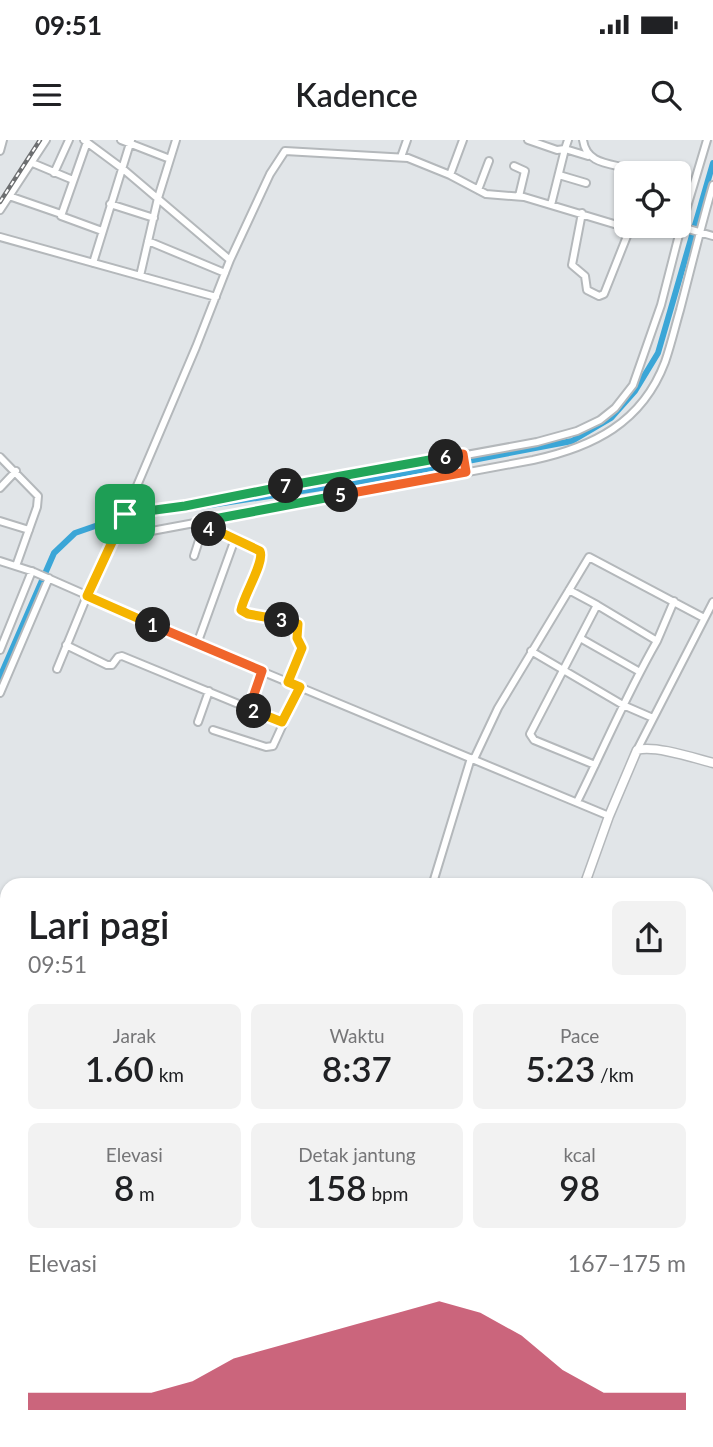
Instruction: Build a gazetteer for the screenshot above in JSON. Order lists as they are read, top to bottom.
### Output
{
  "page": {
    "status": "09:51",
    "header": "Kadence",
    "pins": [
      "6",
      "7",
      "5",
      "4",
      "3",
      "1",
      "2"
    ],
    "heading": ["Lari pagi", "09:51"],
    "stats": [
      ["Jarak", "1.60 km"],
      ["Waktu", "8:37"],
      ["Pace", "5:23 /km"],
      ["Elevasi", "8 m"],
      ["Detak jantung", "158 bpm"],
      ["kcal", "98"]
    ],
    "chart": ["Elevasi", "167–175 m"]
  }
}
